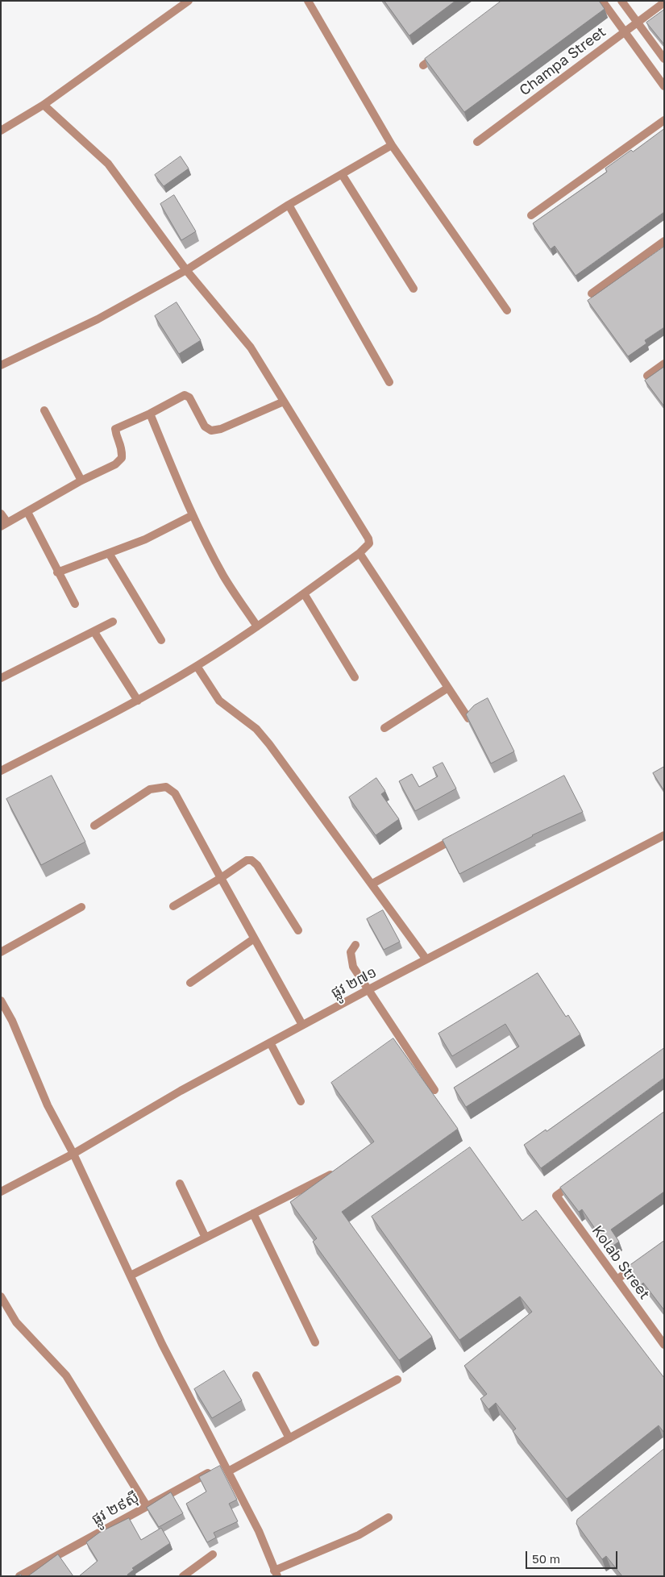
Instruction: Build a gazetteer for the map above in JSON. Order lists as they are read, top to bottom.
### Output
{
  "streets": {
    "street": [
      "Champa Street",
      "ផ្លូវ ២៧១",
      "Kolab Street",
      "ផ្លូវ ២៩ស៊ី"
    ]
  },
  "scale_bar": "50 m"
}
